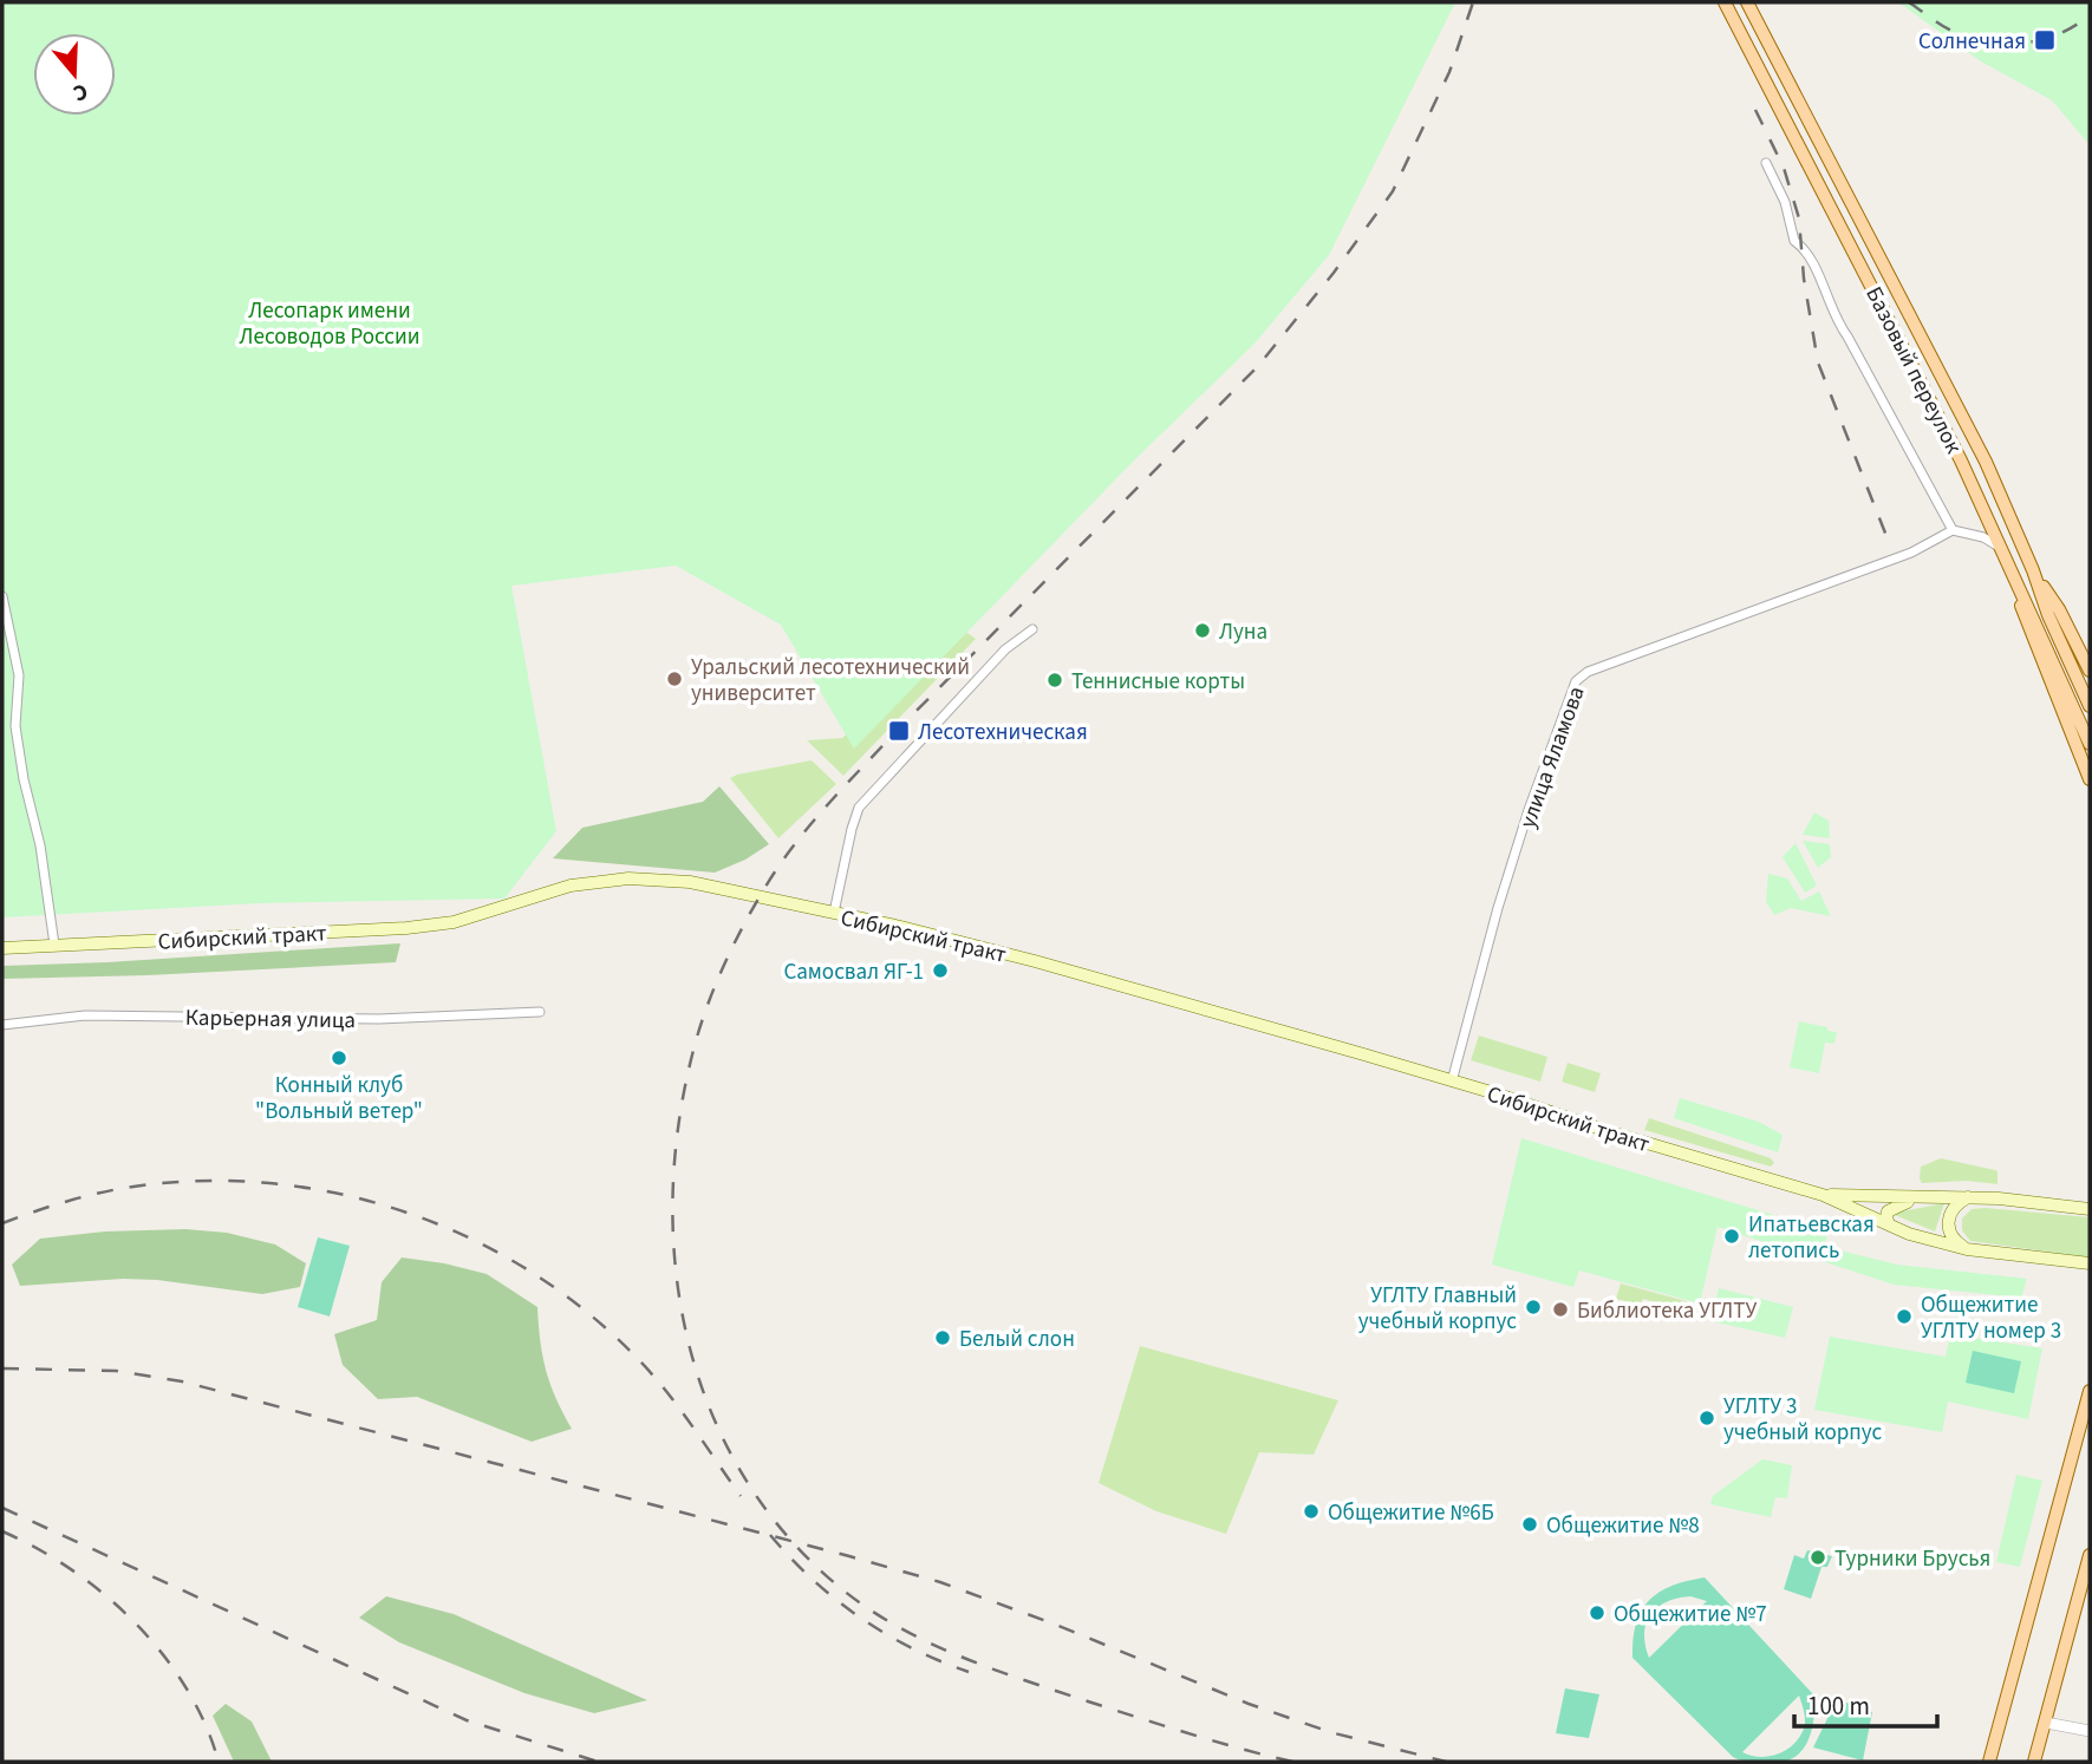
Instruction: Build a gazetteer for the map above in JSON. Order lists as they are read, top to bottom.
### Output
{
  "streets": {
    "main road": ["Базовый переулок", "Сибирский тракт"],
    "street": ["улица Яламова", "Карьерная улица"]
  },
  "crossings": [
    ["улица Яламова", "Сибирский тракт"]
  ],
  "parks": ["Лесопарк имени Лесоводов России"],
  "places": {
    "transit": ["Солнечная", "Лесотехническая"],
    "other": [
      "Луна",
      "Уральский лесотехнический университет",
      "Теннисные корты",
      "Самосвал ЯГ-1",
      "Конный клуб \"Вольный ветер\"",
      "Ипатьевская летопись",
      "УГЛТУ Главный учебный корпус",
      "Библиотека УГЛТУ",
      "Общежитие УГЛТУ номер 3",
      "Белый слон",
      "УГЛТУ 3 учебный корпус",
      "Общежитие №6Б",
      "Общежитие №8",
      "Турники Брусья",
      "Общежитие №7"
    ]
  },
  "scale_bar": "100 m",
  "north": "bottom"
}
